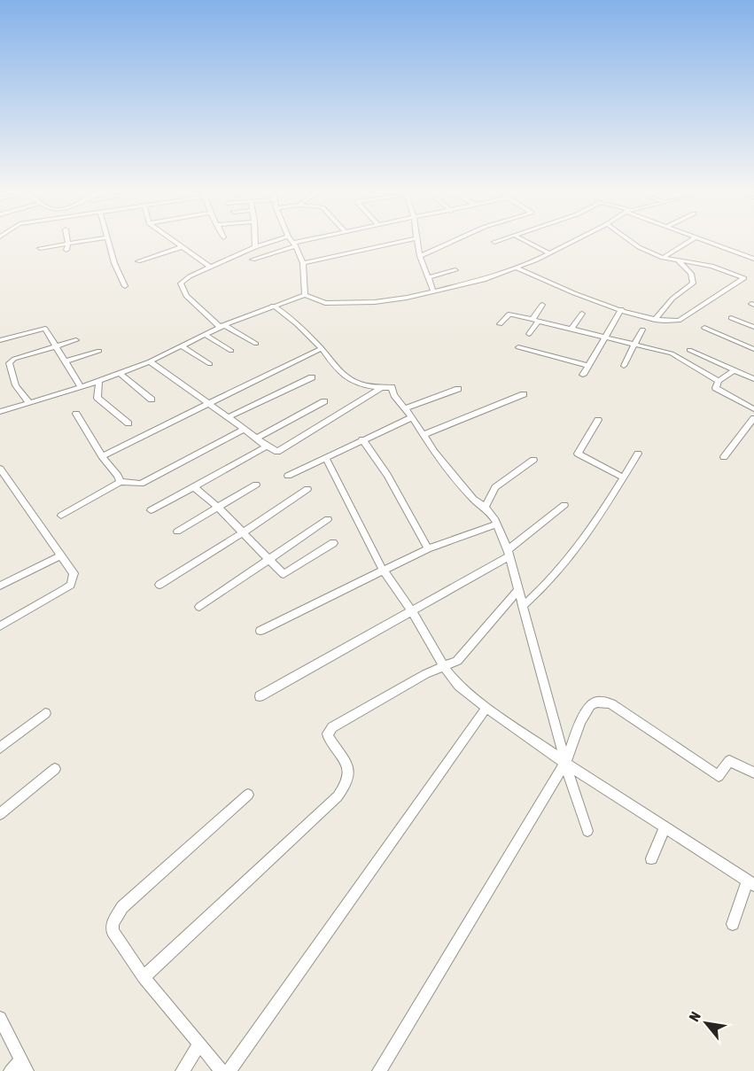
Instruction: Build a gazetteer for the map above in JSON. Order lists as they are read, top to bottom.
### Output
{
  "north": "top left"
}
